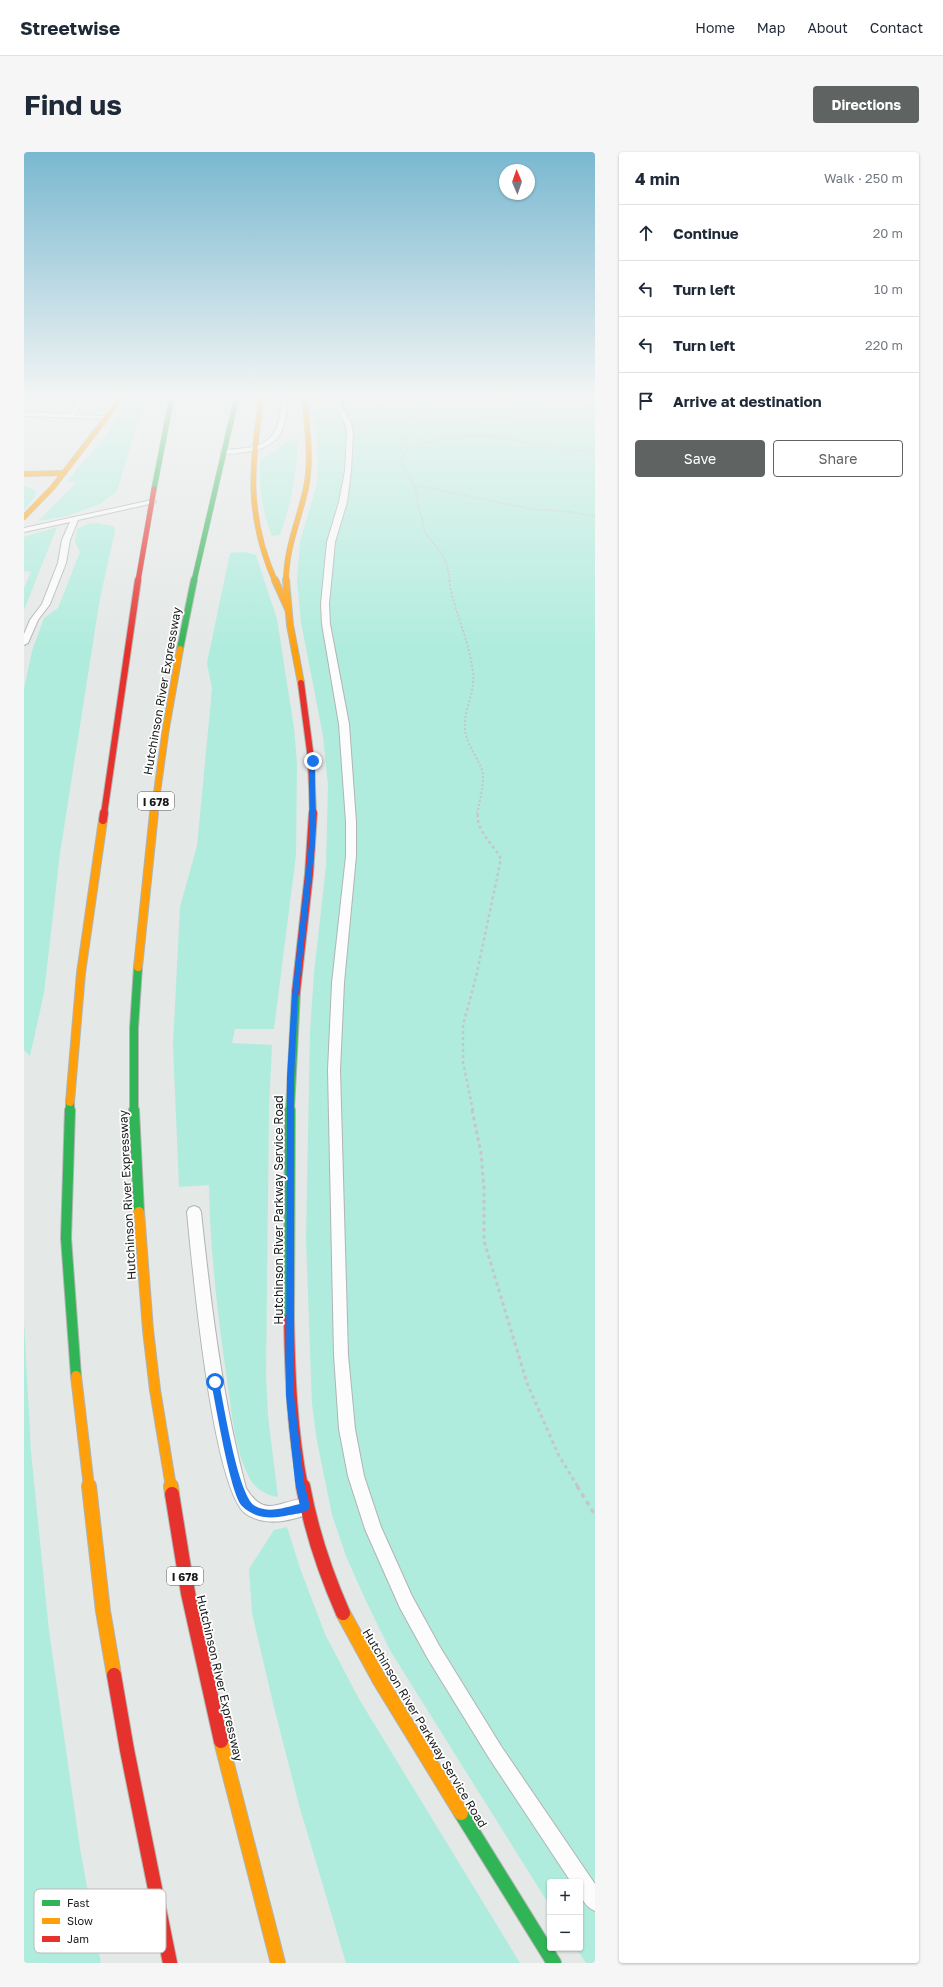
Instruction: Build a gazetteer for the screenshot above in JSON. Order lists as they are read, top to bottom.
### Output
{
  "streets": {
    "main road": ["Hutchinson River Expressway", "I 678", "Hutchinson River Parkway Service Road"]
  },
  "legend": ["Fast", "Slow", "Jam"],
  "north": "top",
  "page": {
    "header": "Streetwise",
    "nav": [
      "Home",
      "Map",
      "About",
      "Contact"
    ],
    "buttons": [
      "Directions",
      ["Save", "Share"]
    ],
    "title": "Find us",
    "heading": ["4 min", "Walk · 250 m"],
    "list": [
      ["Continue", "20 m"],
      ["Turn left", "10 m"],
      ["Turn left", "220 m"],
      "Arrive at destination"
    ],
    "map_buttons": ["+", "−"]
  }
}
